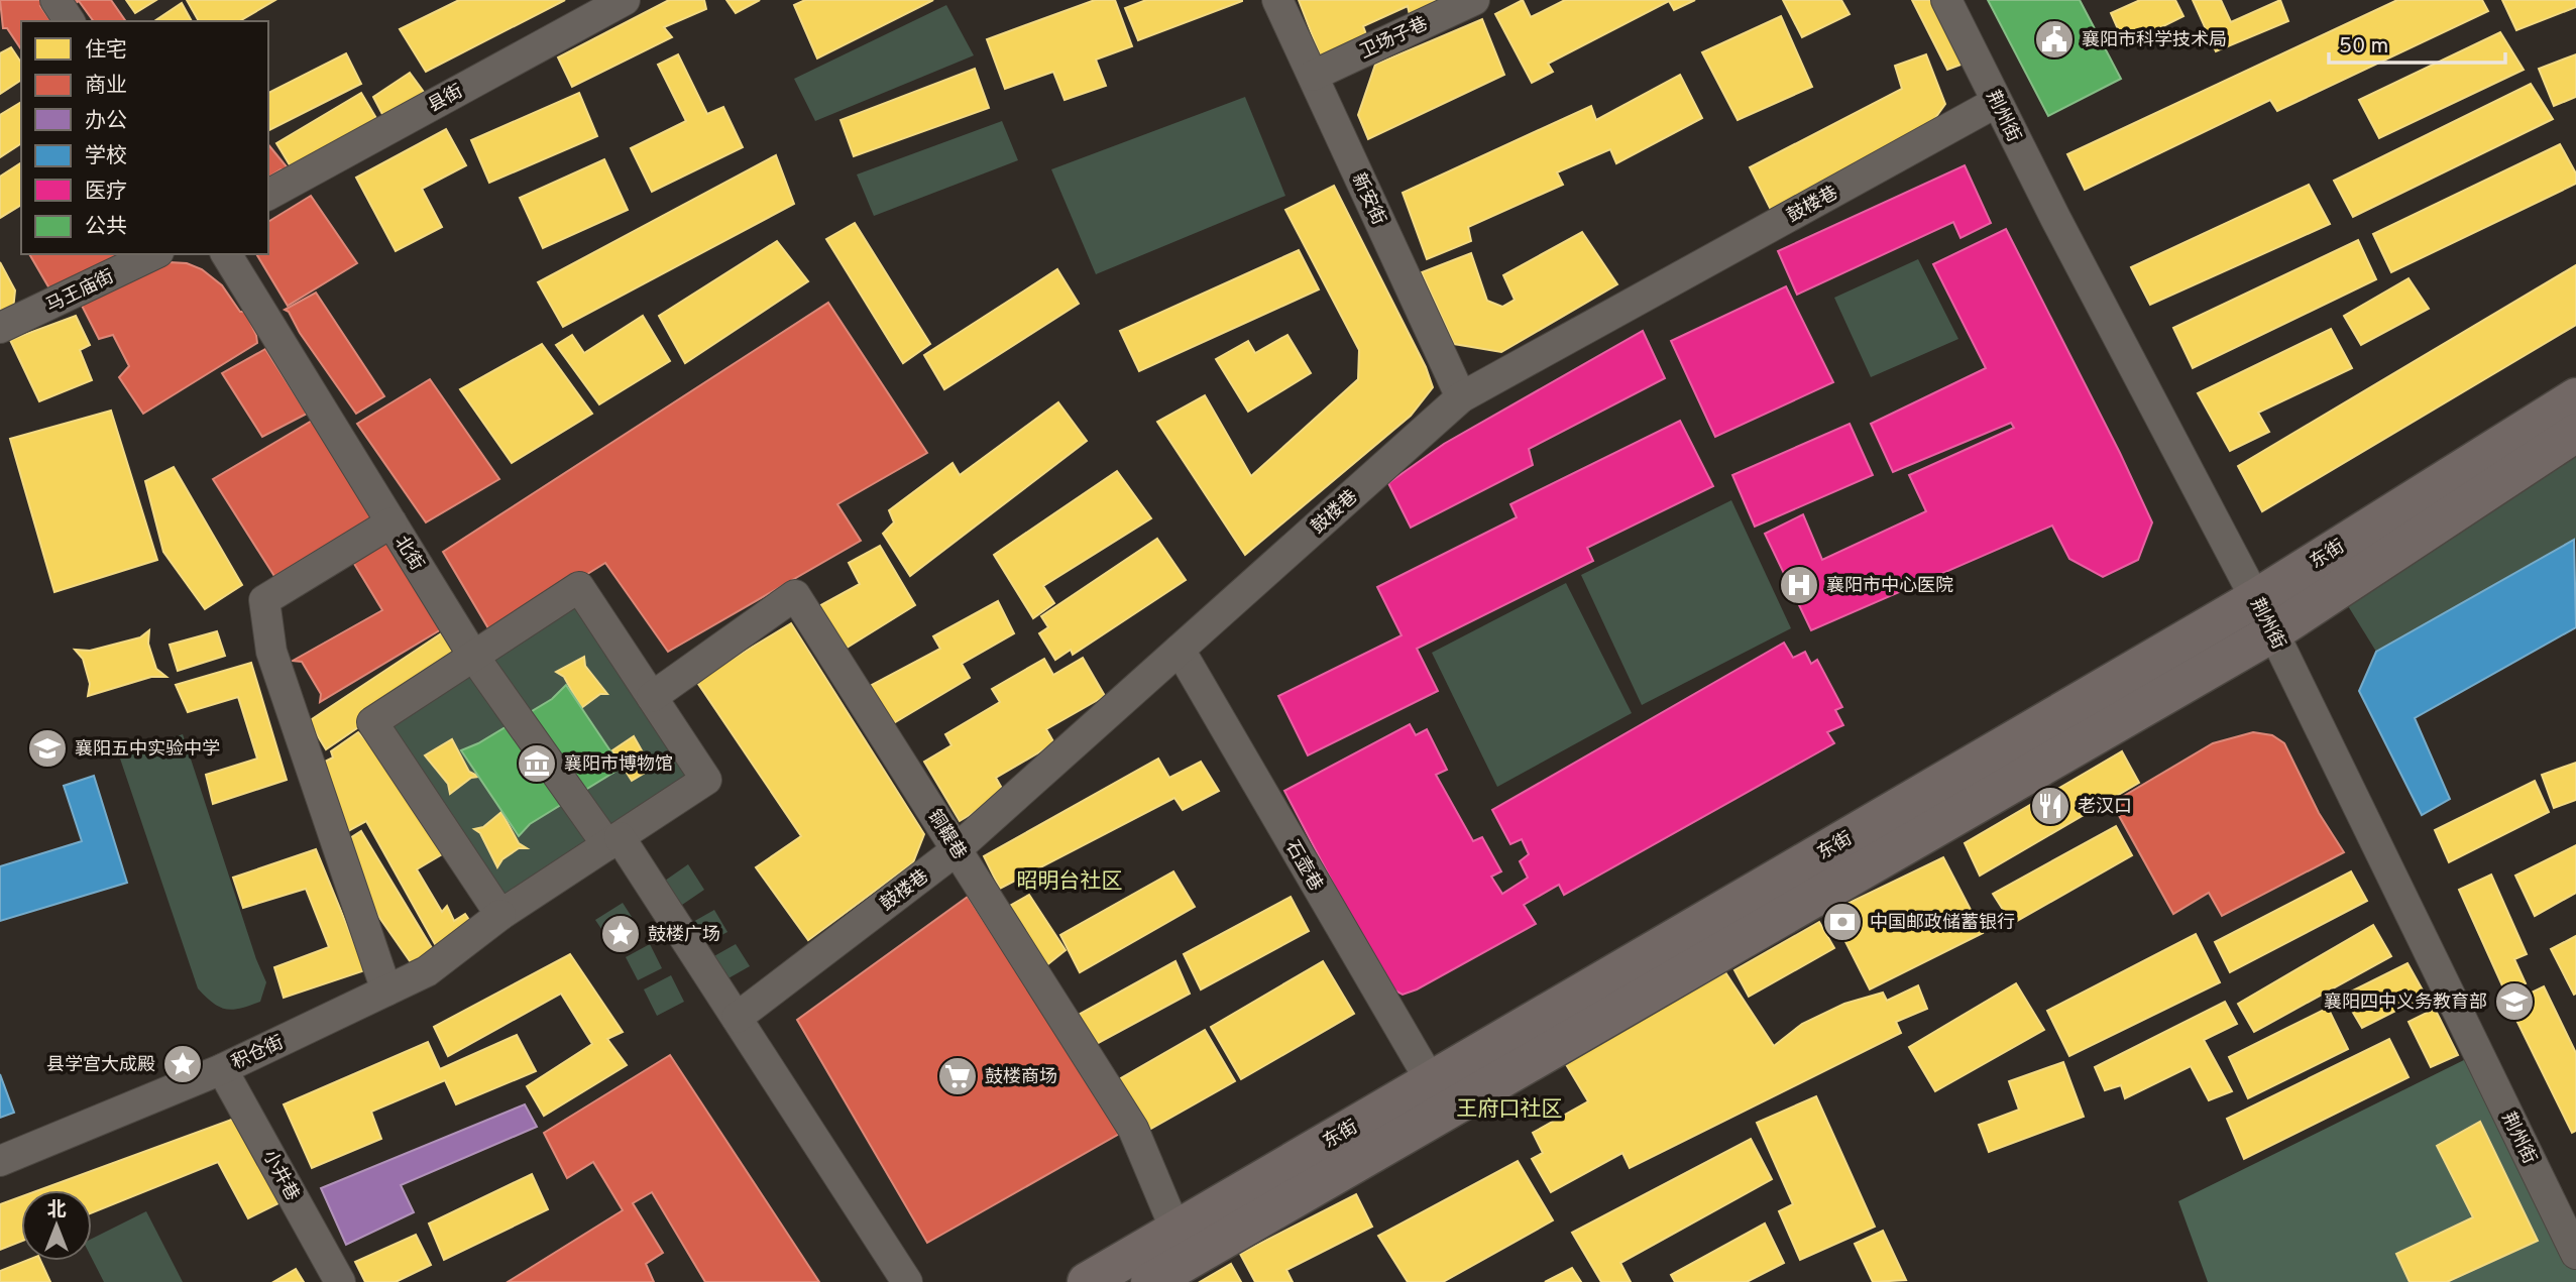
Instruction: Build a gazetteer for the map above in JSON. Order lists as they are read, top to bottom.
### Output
{
  "streets": {
    "main road": ["东街"],
    "street": [
      "卫场子巷",
      "县街",
      "荆州街",
      "新安街",
      "鼓楼巷",
      "马王庙街",
      "北街",
      "铜鞮巷",
      "石壶巷",
      "积仓街",
      "小井巷"
    ]
  },
  "crossings": [
    ["卫场子巷", "新安街"],
    ["荆州街", "鼓楼巷"],
    ["荆州街", "东街"],
    ["新安街", "鼓楼巷"],
    ["鼓楼巷", "北街"],
    ["鼓楼巷", "铜鞮巷"],
    ["鼓楼巷", "石壶巷"],
    ["北街", "积仓街"],
    ["东街", "铜鞮巷"],
    ["东街", "石壶巷"],
    ["铜鞮巷", "积仓街"],
    ["积仓街", "小井巷"]
  ],
  "districts": ["昭明台社区", "王府口社区"],
  "places": {
    "public building": ["襄阳市科学技术局"],
    "hospital": ["襄阳市中心医院"],
    "school or university": ["襄阳五中实验中学", "襄阳四中义务教育部"],
    "museum": ["襄阳市博物馆"],
    "restaurant": ["老汉口"],
    "bank": ["中国邮政储蓄银行"],
    "place": ["鼓楼广场", "县学宫大成殿"],
    "supermarket": ["鼓楼商场"]
  },
  "legend": [
    "住宅",
    "商业",
    "办公",
    "学校",
    "医疗",
    "公共"
  ],
  "scale_bar": "50 m",
  "north": "top"
}
